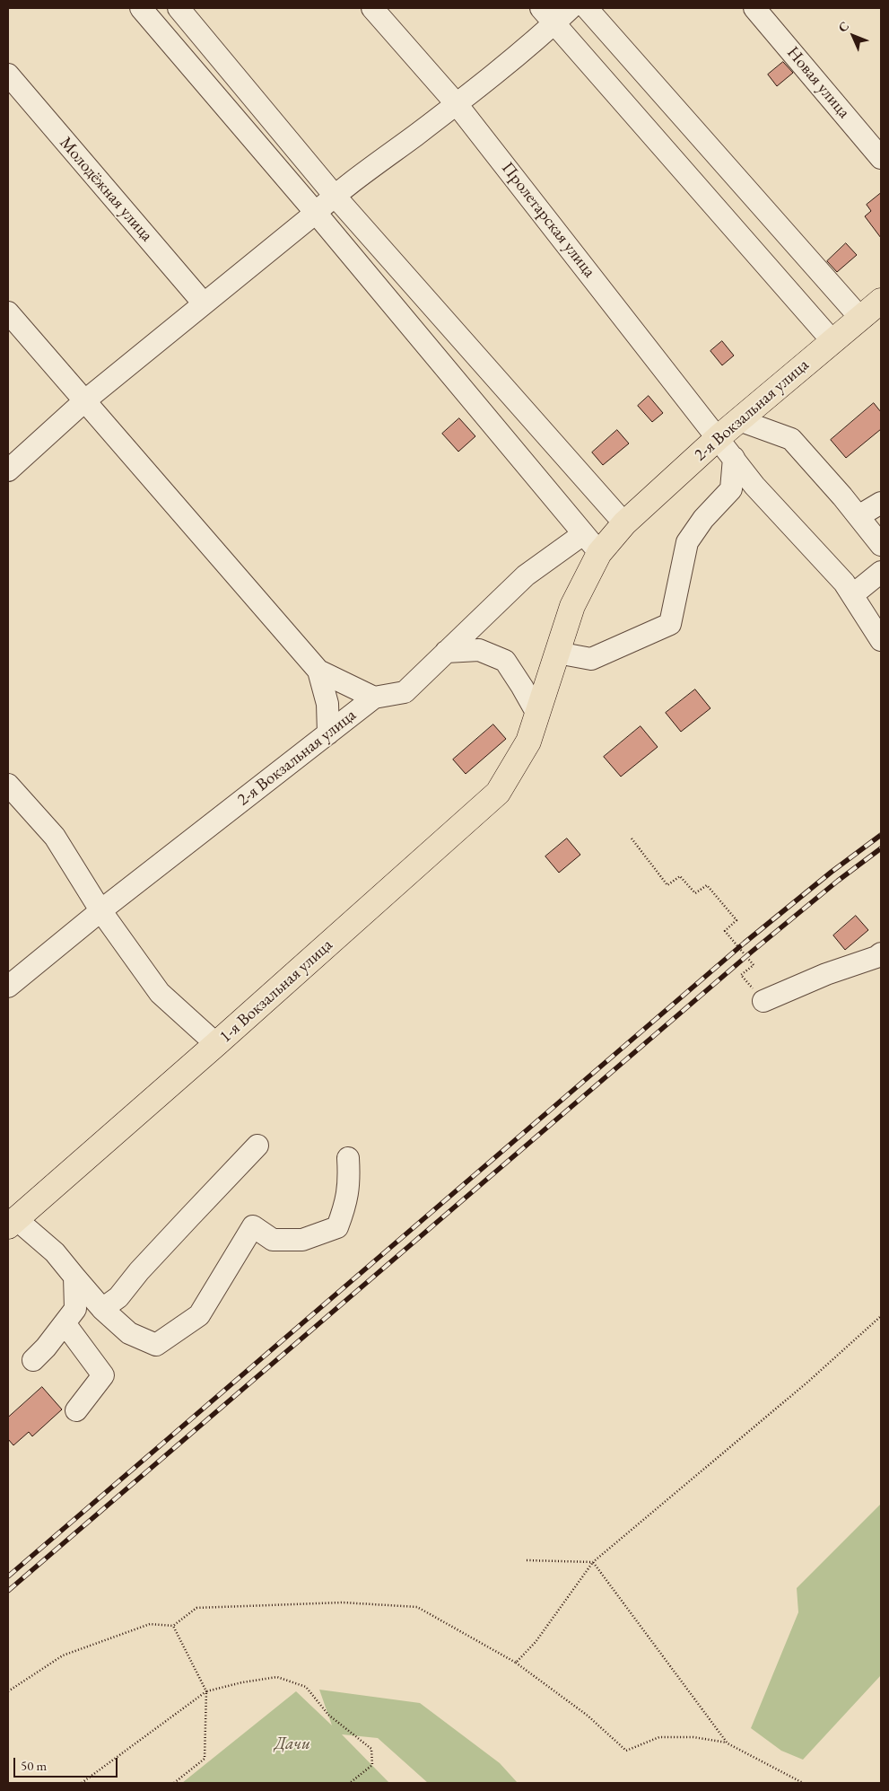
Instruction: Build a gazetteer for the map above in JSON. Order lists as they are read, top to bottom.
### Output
{
  "streets": {
    "main road": ["2-я Вокзальная улица", "1-я Вокзальная улица"],
    "street": ["Новая улица", "Молодёжная улица", "Пролетарская улица"]
  },
  "crossings": [
    ["Пролетарская улица", "2-я Вокзальная улица"],
    ["2-я Вокзальная улица", "1-я Вокзальная улица"]
  ],
  "parks": ["Дачи"],
  "scale_bar": "50 m",
  "north": "top left"
}
